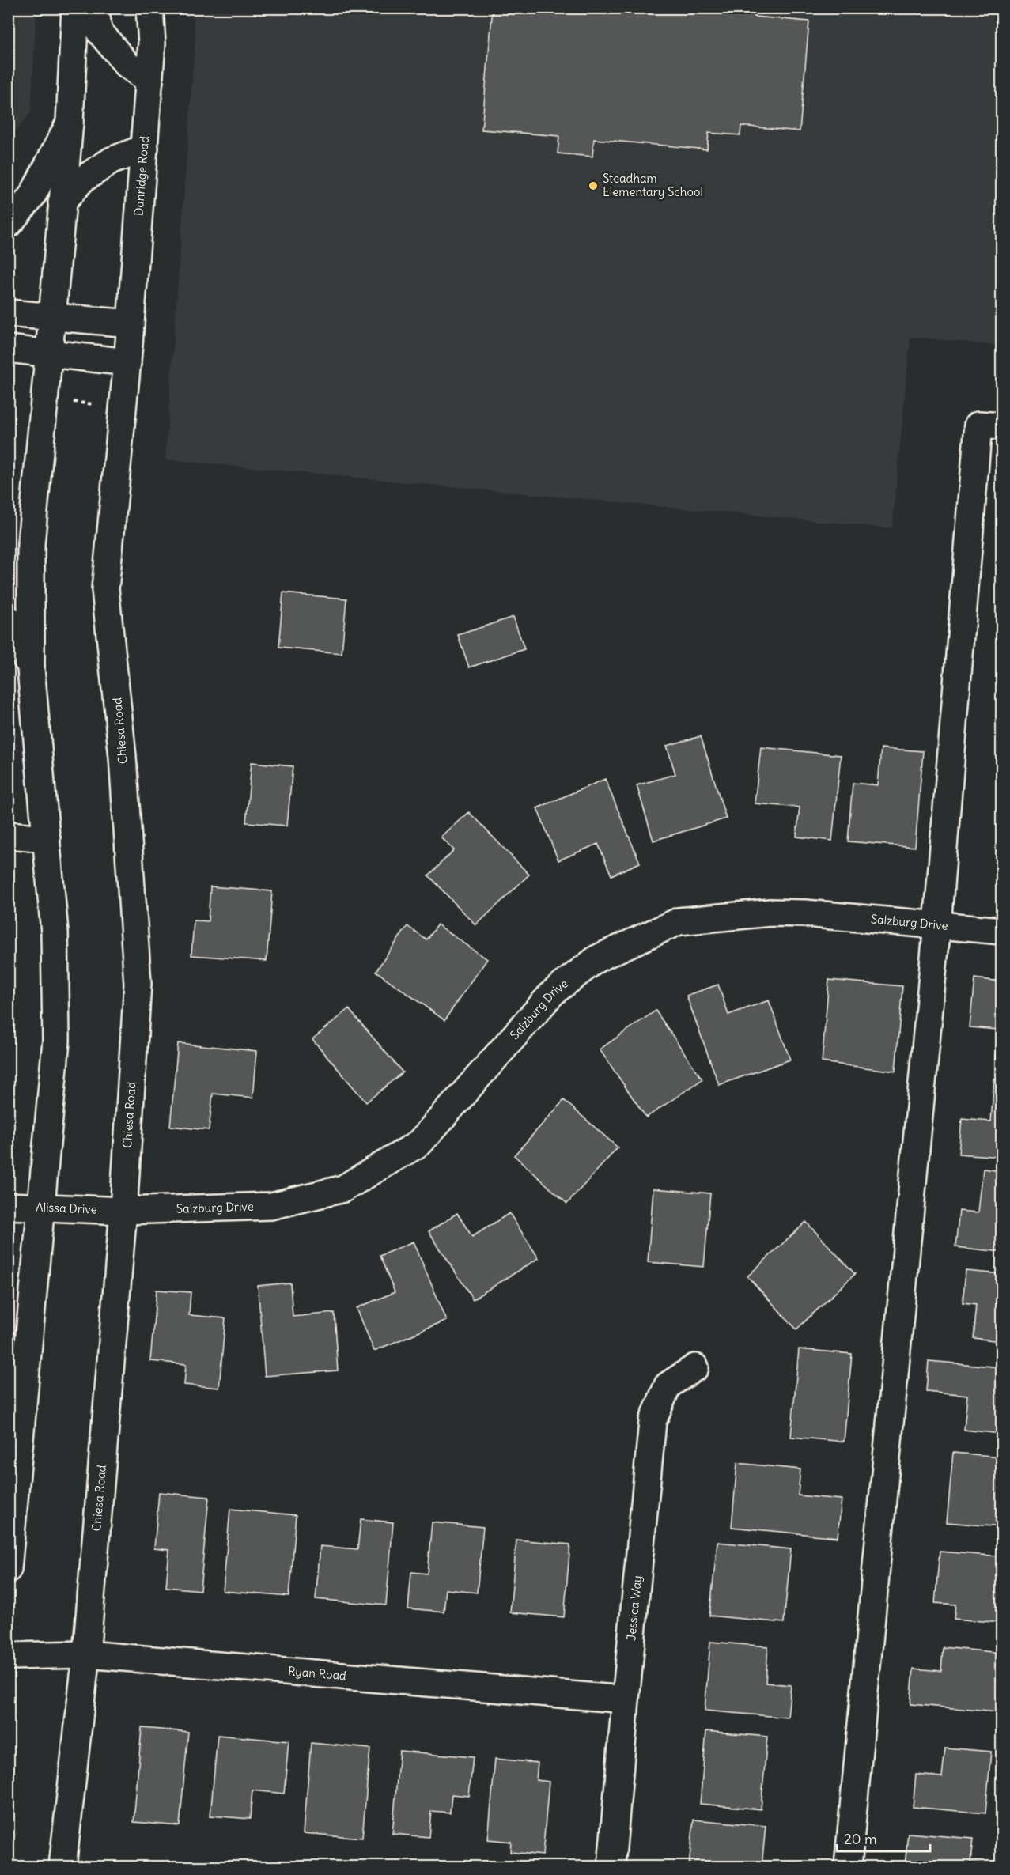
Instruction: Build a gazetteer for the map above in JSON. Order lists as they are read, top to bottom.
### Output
{
  "streets": {
    "main road": [
      "Danridge Road",
      "Chiesa Road",
      "Salzburg Drive",
      "Alissa Drive",
      "Jessica Way",
      "Ryan Road"
    ]
  },
  "crossings": [
    ["Danridge Road", "Chiesa Road"],
    ["Chiesa Road", "Salzburg Drive"],
    ["Chiesa Road", "Alissa Drive"],
    ["Chiesa Road", "Ryan Road"],
    ["Salzburg Drive", "Alissa Drive"],
    ["Jessica Way", "Ryan Road"]
  ],
  "places": ["Steadham Elementary School"],
  "scale_bar": "20 m"
}
